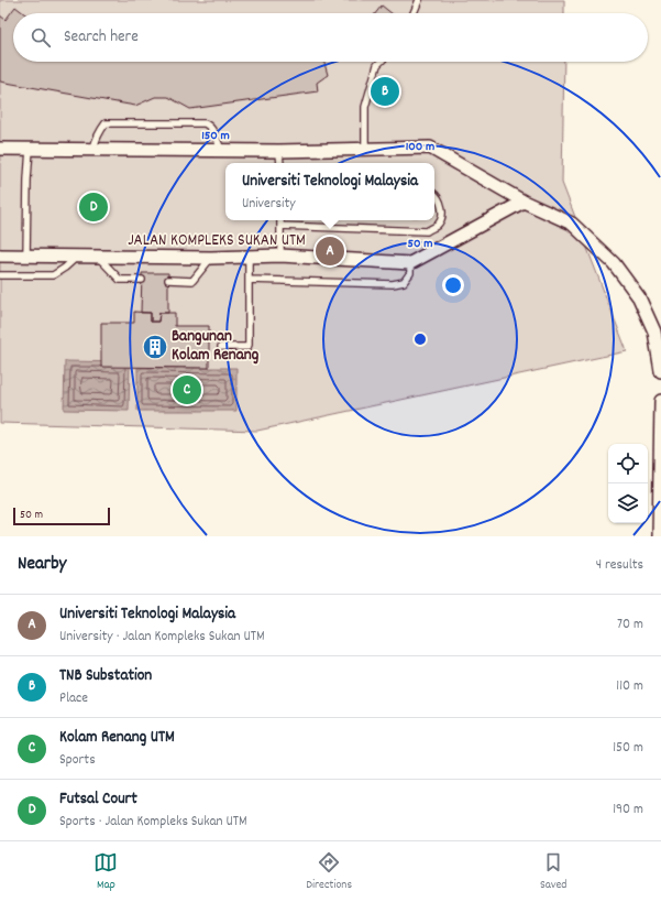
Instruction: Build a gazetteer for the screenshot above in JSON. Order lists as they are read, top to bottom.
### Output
{
  "streets": {
    "street": ["JALAN KOMPLEKS SUKAN UTM"]
  },
  "places": {
    "building": ["Bangunan Kolam Renang"]
  },
  "scale_bar": "50 m",
  "page": {
    "search": "Search here",
    "pins": [
      "B",
      "D",
      "A",
      "C"
    ],
    "popup": ["Universiti Teknologi Malaysia", "University"],
    "scale": "50 m",
    "heading": ["Nearby", "4 results"],
    "list": [
      {
        "mark": "A",
        "name": "Universiti Teknologi Malaysia",
        "note": "University · Jalan Kompleks Sukan UTM",
        "value": "70 m"
      },
      {
        "mark": "B",
        "name": "TNB Substation",
        "note": "Place",
        "value": "110 m"
      },
      {
        "mark": "C",
        "name": "Kolam Renang UTM",
        "note": "Sports",
        "value": "150 m"
      },
      {
        "mark": "D",
        "name": "Futsal Court",
        "note": "Sports · Jalan Kompleks Sukan UTM",
        "value": "190 m"
      }
    ],
    "nav": ["Map", "Directions", "Saved"]
  },
  "rings": ["150 m", "100 m", "50 m"]
}
